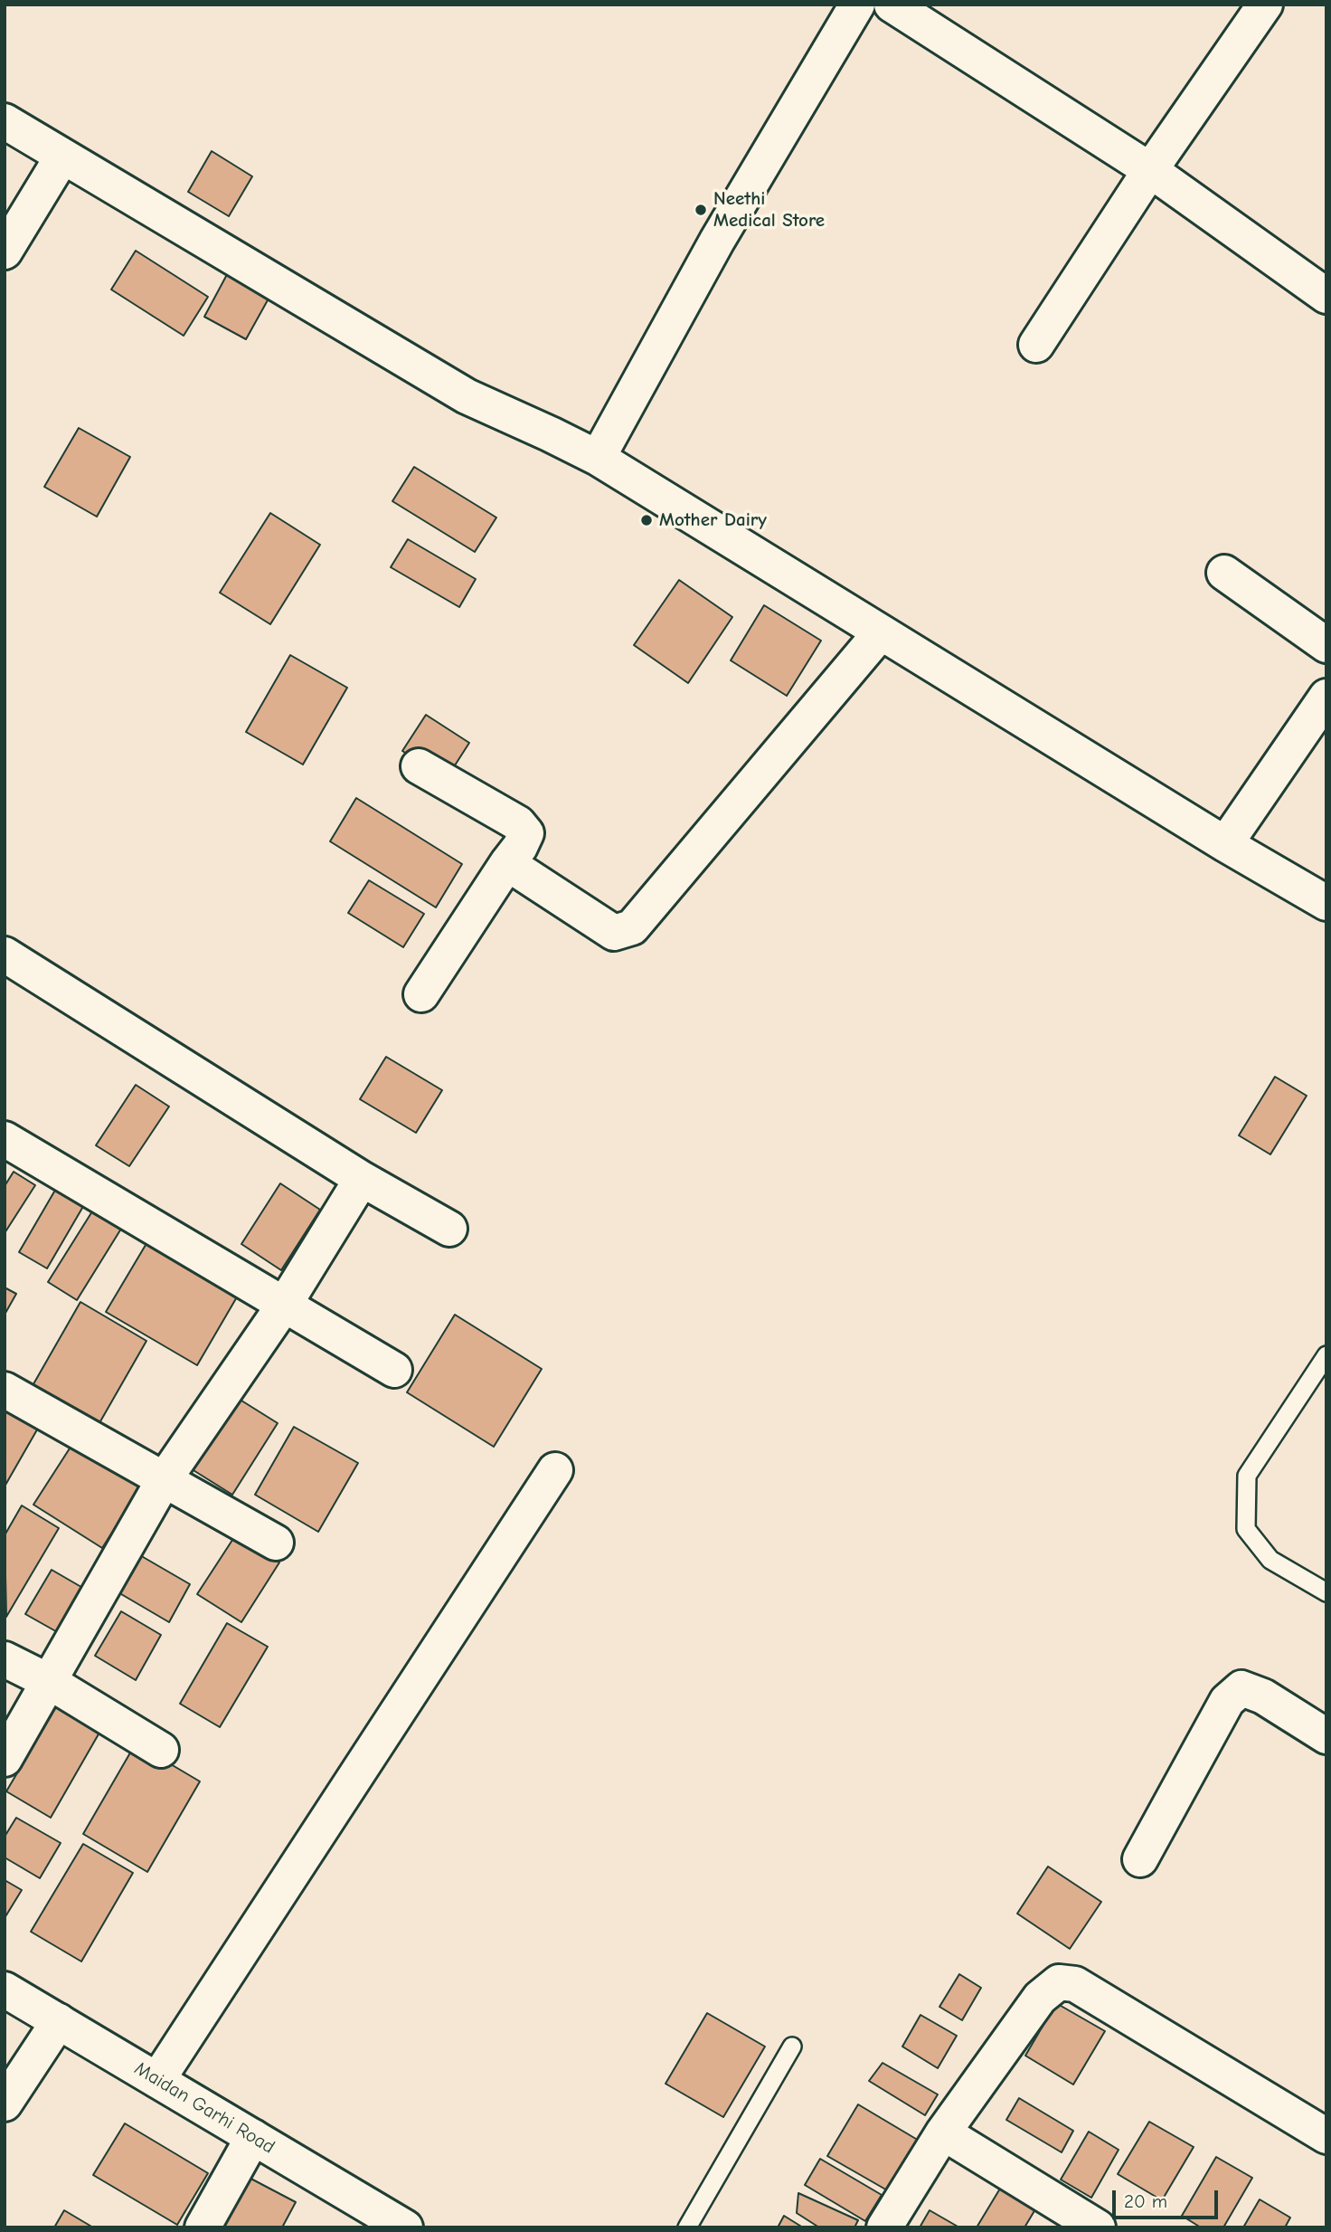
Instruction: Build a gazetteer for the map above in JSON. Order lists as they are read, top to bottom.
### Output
{
  "streets": {
    "street": ["Maidan Garhi Road"]
  },
  "places": ["Neethi Medical Store", "Mother Dairy"],
  "scale_bar": "20 m"
}
